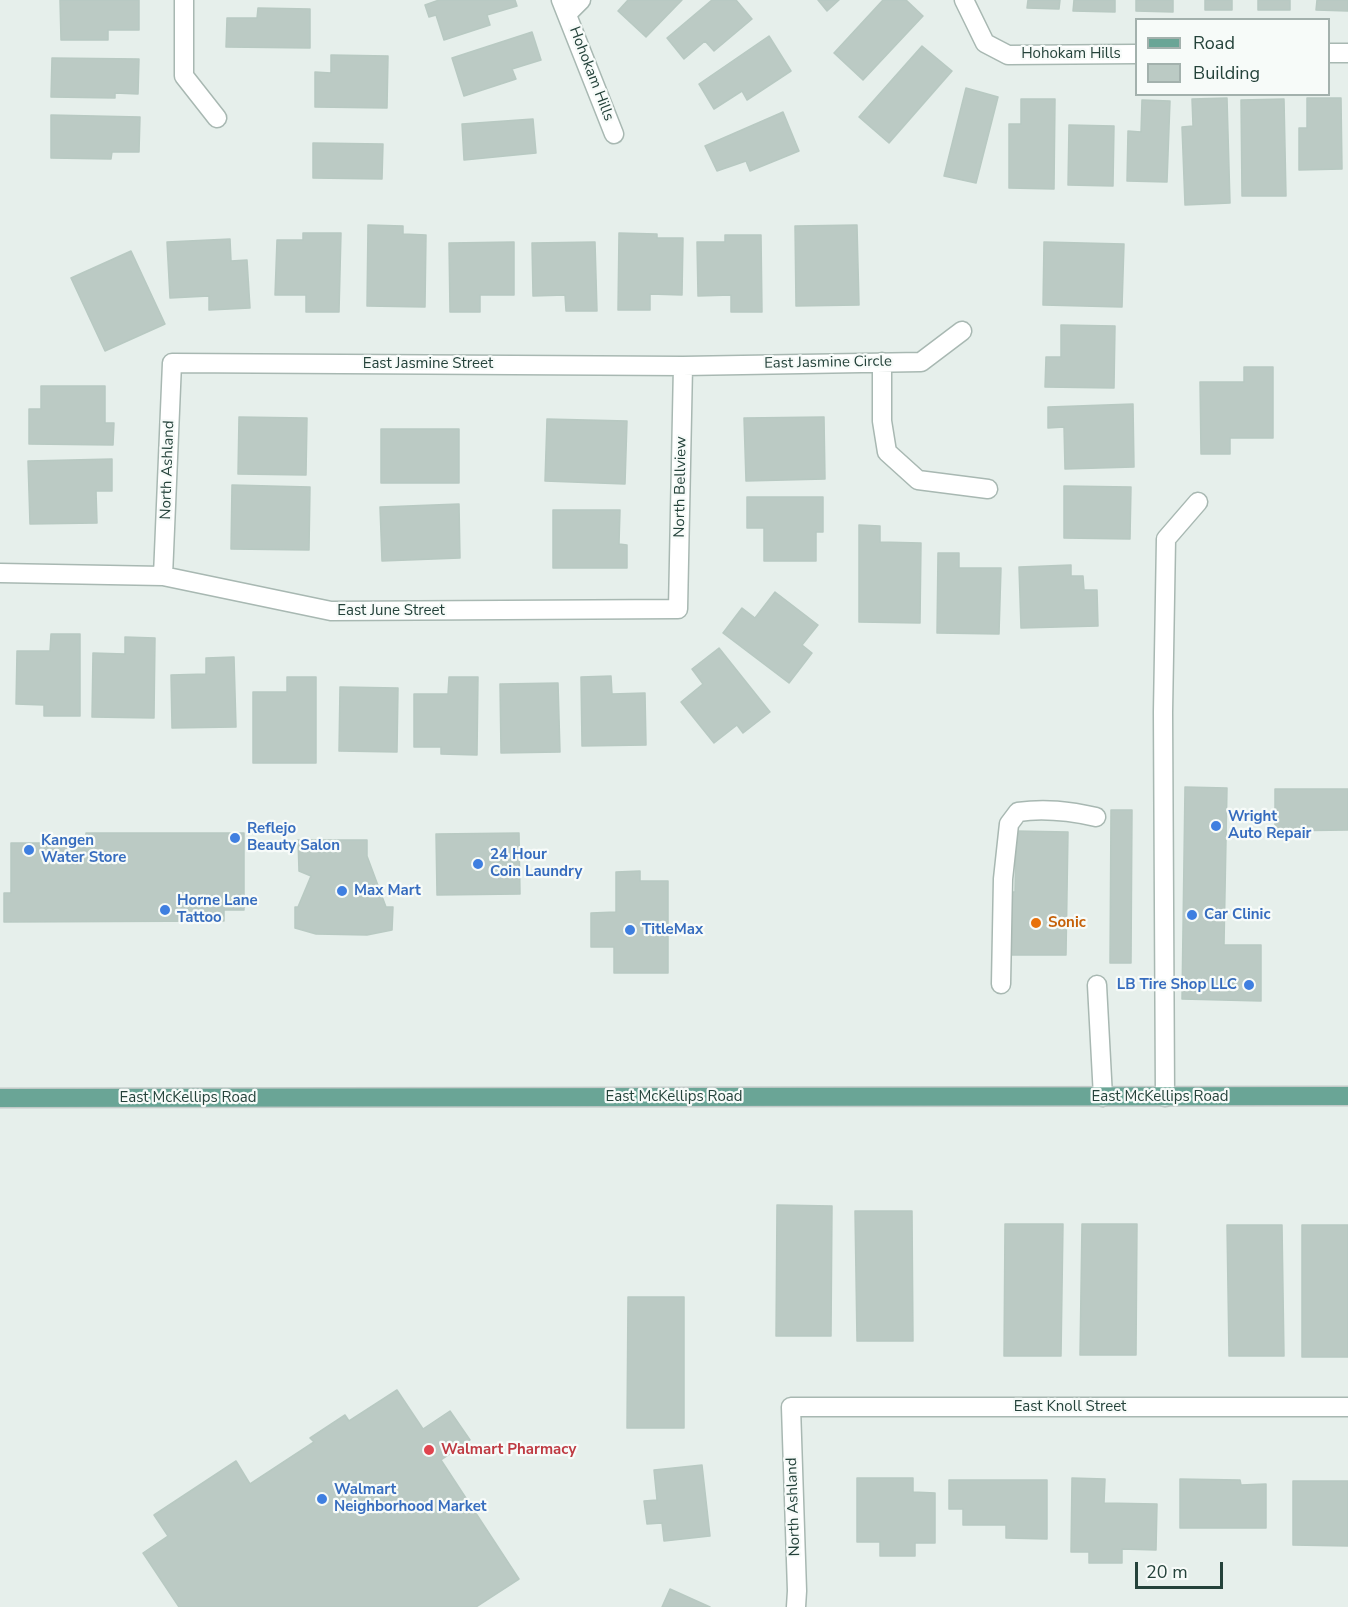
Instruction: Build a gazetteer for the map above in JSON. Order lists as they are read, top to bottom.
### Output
{
  "streets": {
    "main road": ["East McKellips Road"],
    "street": [
      "Hohokam Hills",
      "East Jasmine Circle",
      "East Jasmine Street",
      "North Ashland",
      "North Bellview",
      "East June Street",
      "East Knoll Street"
    ]
  },
  "crossings": [
    ["East Jasmine Circle", "East Jasmine Street"],
    ["East Jasmine Circle", "North Bellview"],
    ["East Jasmine Street", "North Ashland"],
    ["East Jasmine Street", "North Bellview"],
    ["North Ashland", "East June Street"],
    ["North Ashland", "East Knoll Street"],
    ["North Bellview", "East June Street"]
  ],
  "places": [
    "Wright Auto Repair",
    "Reflejo Beauty Salon",
    "Kangen Water Store",
    "24 Hour Coin Laundry",
    "Max Mart",
    "Horne Lane Tattoo",
    "Car Clinic",
    "Sonic",
    "TitleMax",
    "LB Tire Shop LLC",
    "Walmart Pharmacy",
    "Walmart Neighborhood Market"
  ],
  "legend": ["Road", "Building"],
  "scale_bar": "20 m"
}
